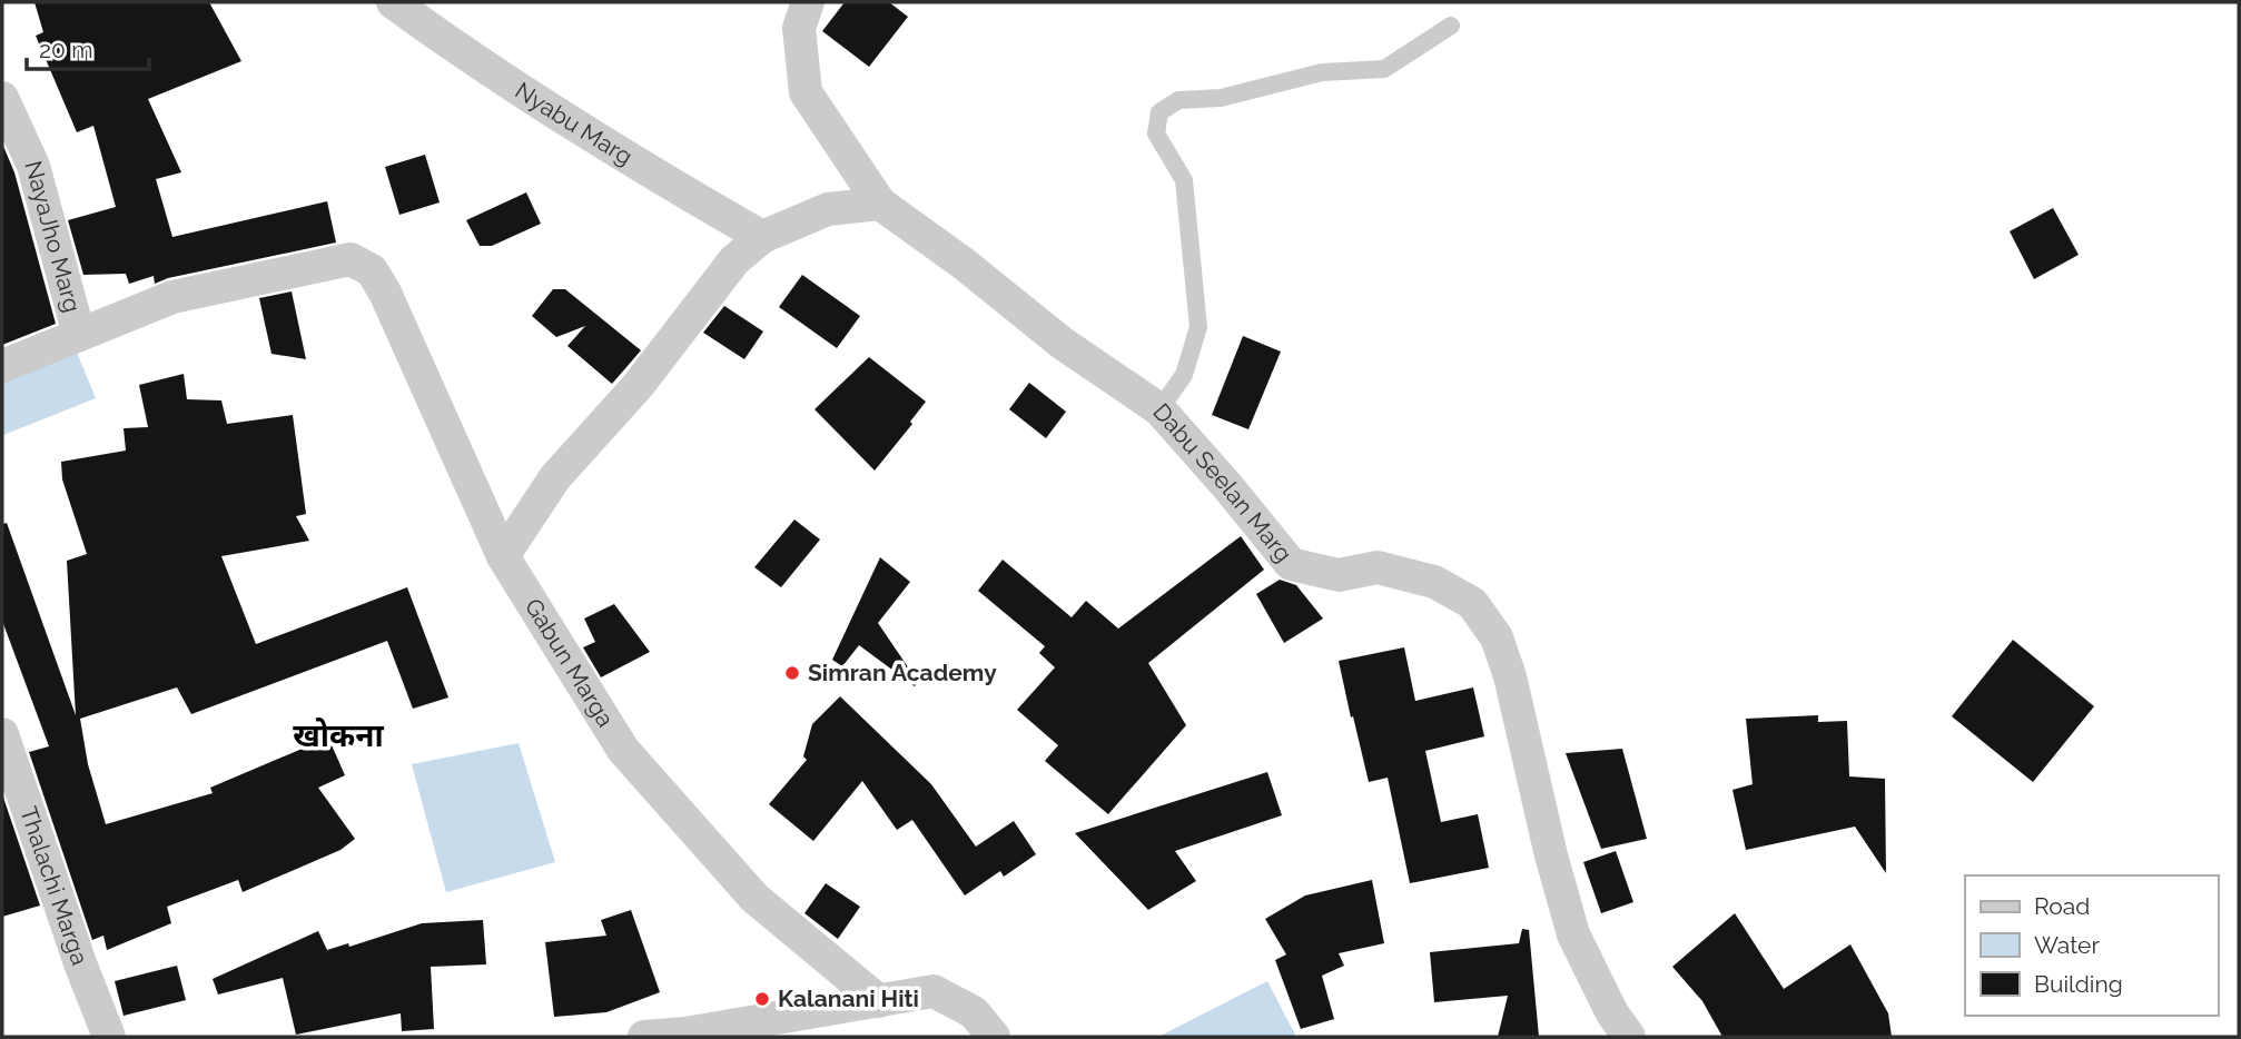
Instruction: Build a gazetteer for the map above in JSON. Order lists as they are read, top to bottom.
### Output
{
  "streets": {
    "street": [
      "Nyabu Marg",
      "NayaJho Marg",
      "Dabu Seelan Marg",
      "Gabun Marga",
      "Thalachi Marga"
    ]
  },
  "crossings": [
    ["NayaJho Marg", "Gabun Marga"]
  ],
  "districts": ["खोकना"],
  "places": ["Simran Academy", "Kalanani Hiti"],
  "legend": ["Road", "Water", "Building"],
  "scale_bar": "20 m"
}
